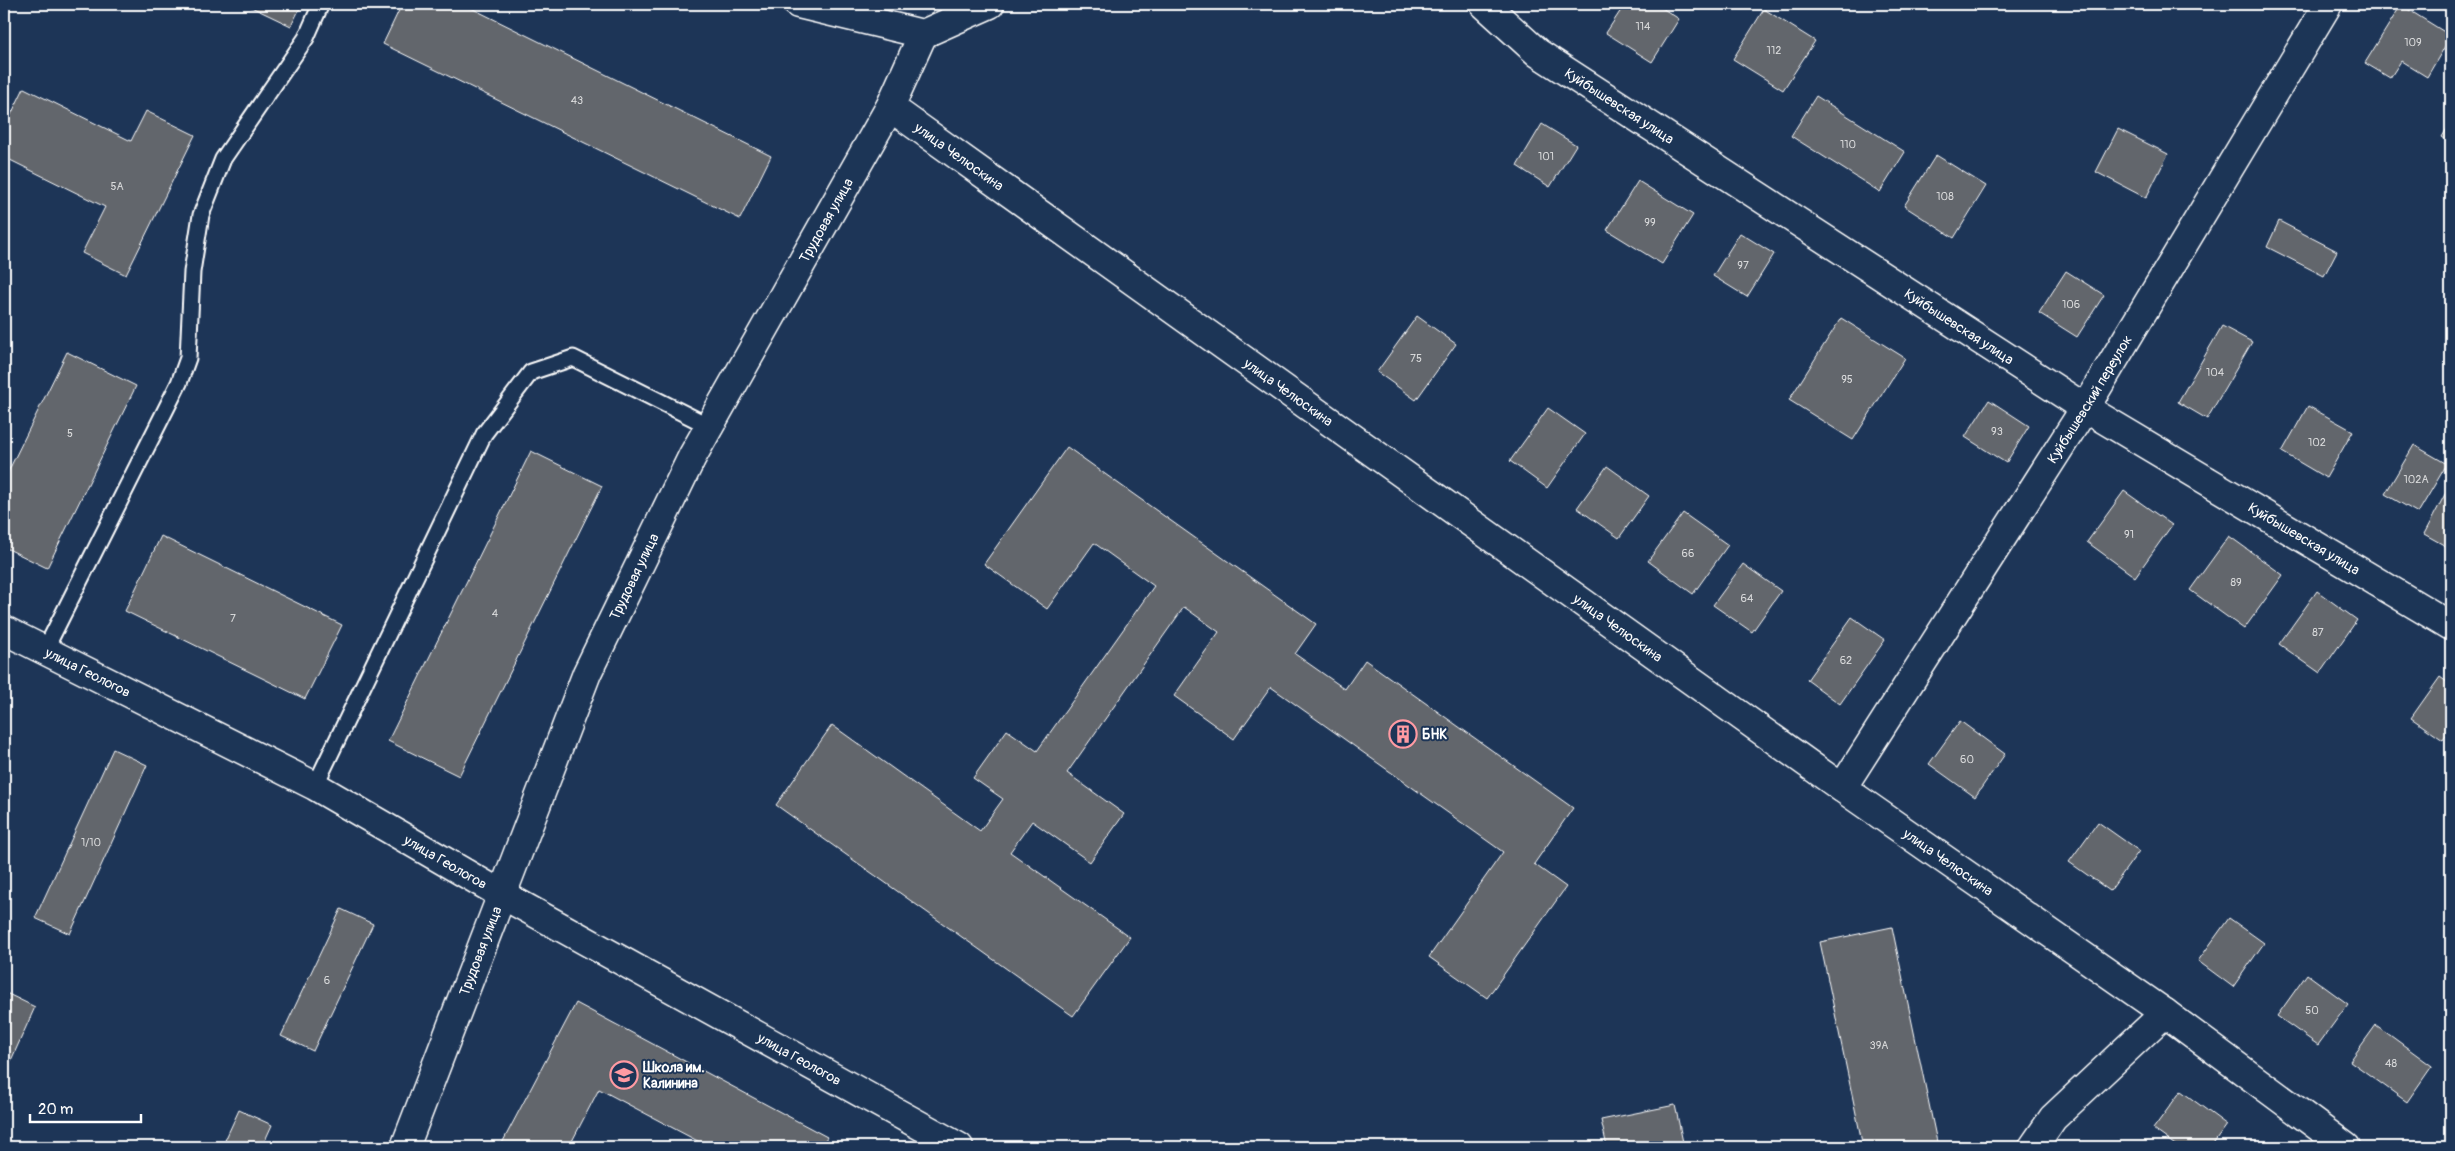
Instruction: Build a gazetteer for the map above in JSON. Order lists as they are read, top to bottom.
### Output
{
  "streets": {
    "street": [
      "Куйбышевская улица",
      "улица Челюскина",
      "Трудовая улица",
      "Куйбышевский переулок",
      "улица Геологов"
    ]
  },
  "crossings": [
    ["Куйбышевская улица", "Куйбышевский переулок"],
    ["улица Челюскина", "Трудовая улица"],
    ["улица Челюскина", "Куйбышевский переулок"],
    ["Трудовая улица", "улица Геологов"]
  ],
  "places": {
    "building": ["БНК"],
    "school or university": ["Школа им. Калинина"]
  },
  "house_numbers": [
    "114",
    "109",
    "112",
    "43",
    "110",
    "101",
    "5А",
    "108",
    "99",
    "97",
    "106",
    "75",
    "104",
    "95",
    "93",
    "5",
    "102",
    "102А",
    "91",
    "66",
    "89",
    "64",
    "4",
    "7",
    "87",
    "62",
    "60",
    "1/10",
    "6",
    "50",
    "39А",
    "48"
  ],
  "scale_bar": "20 m"
}
